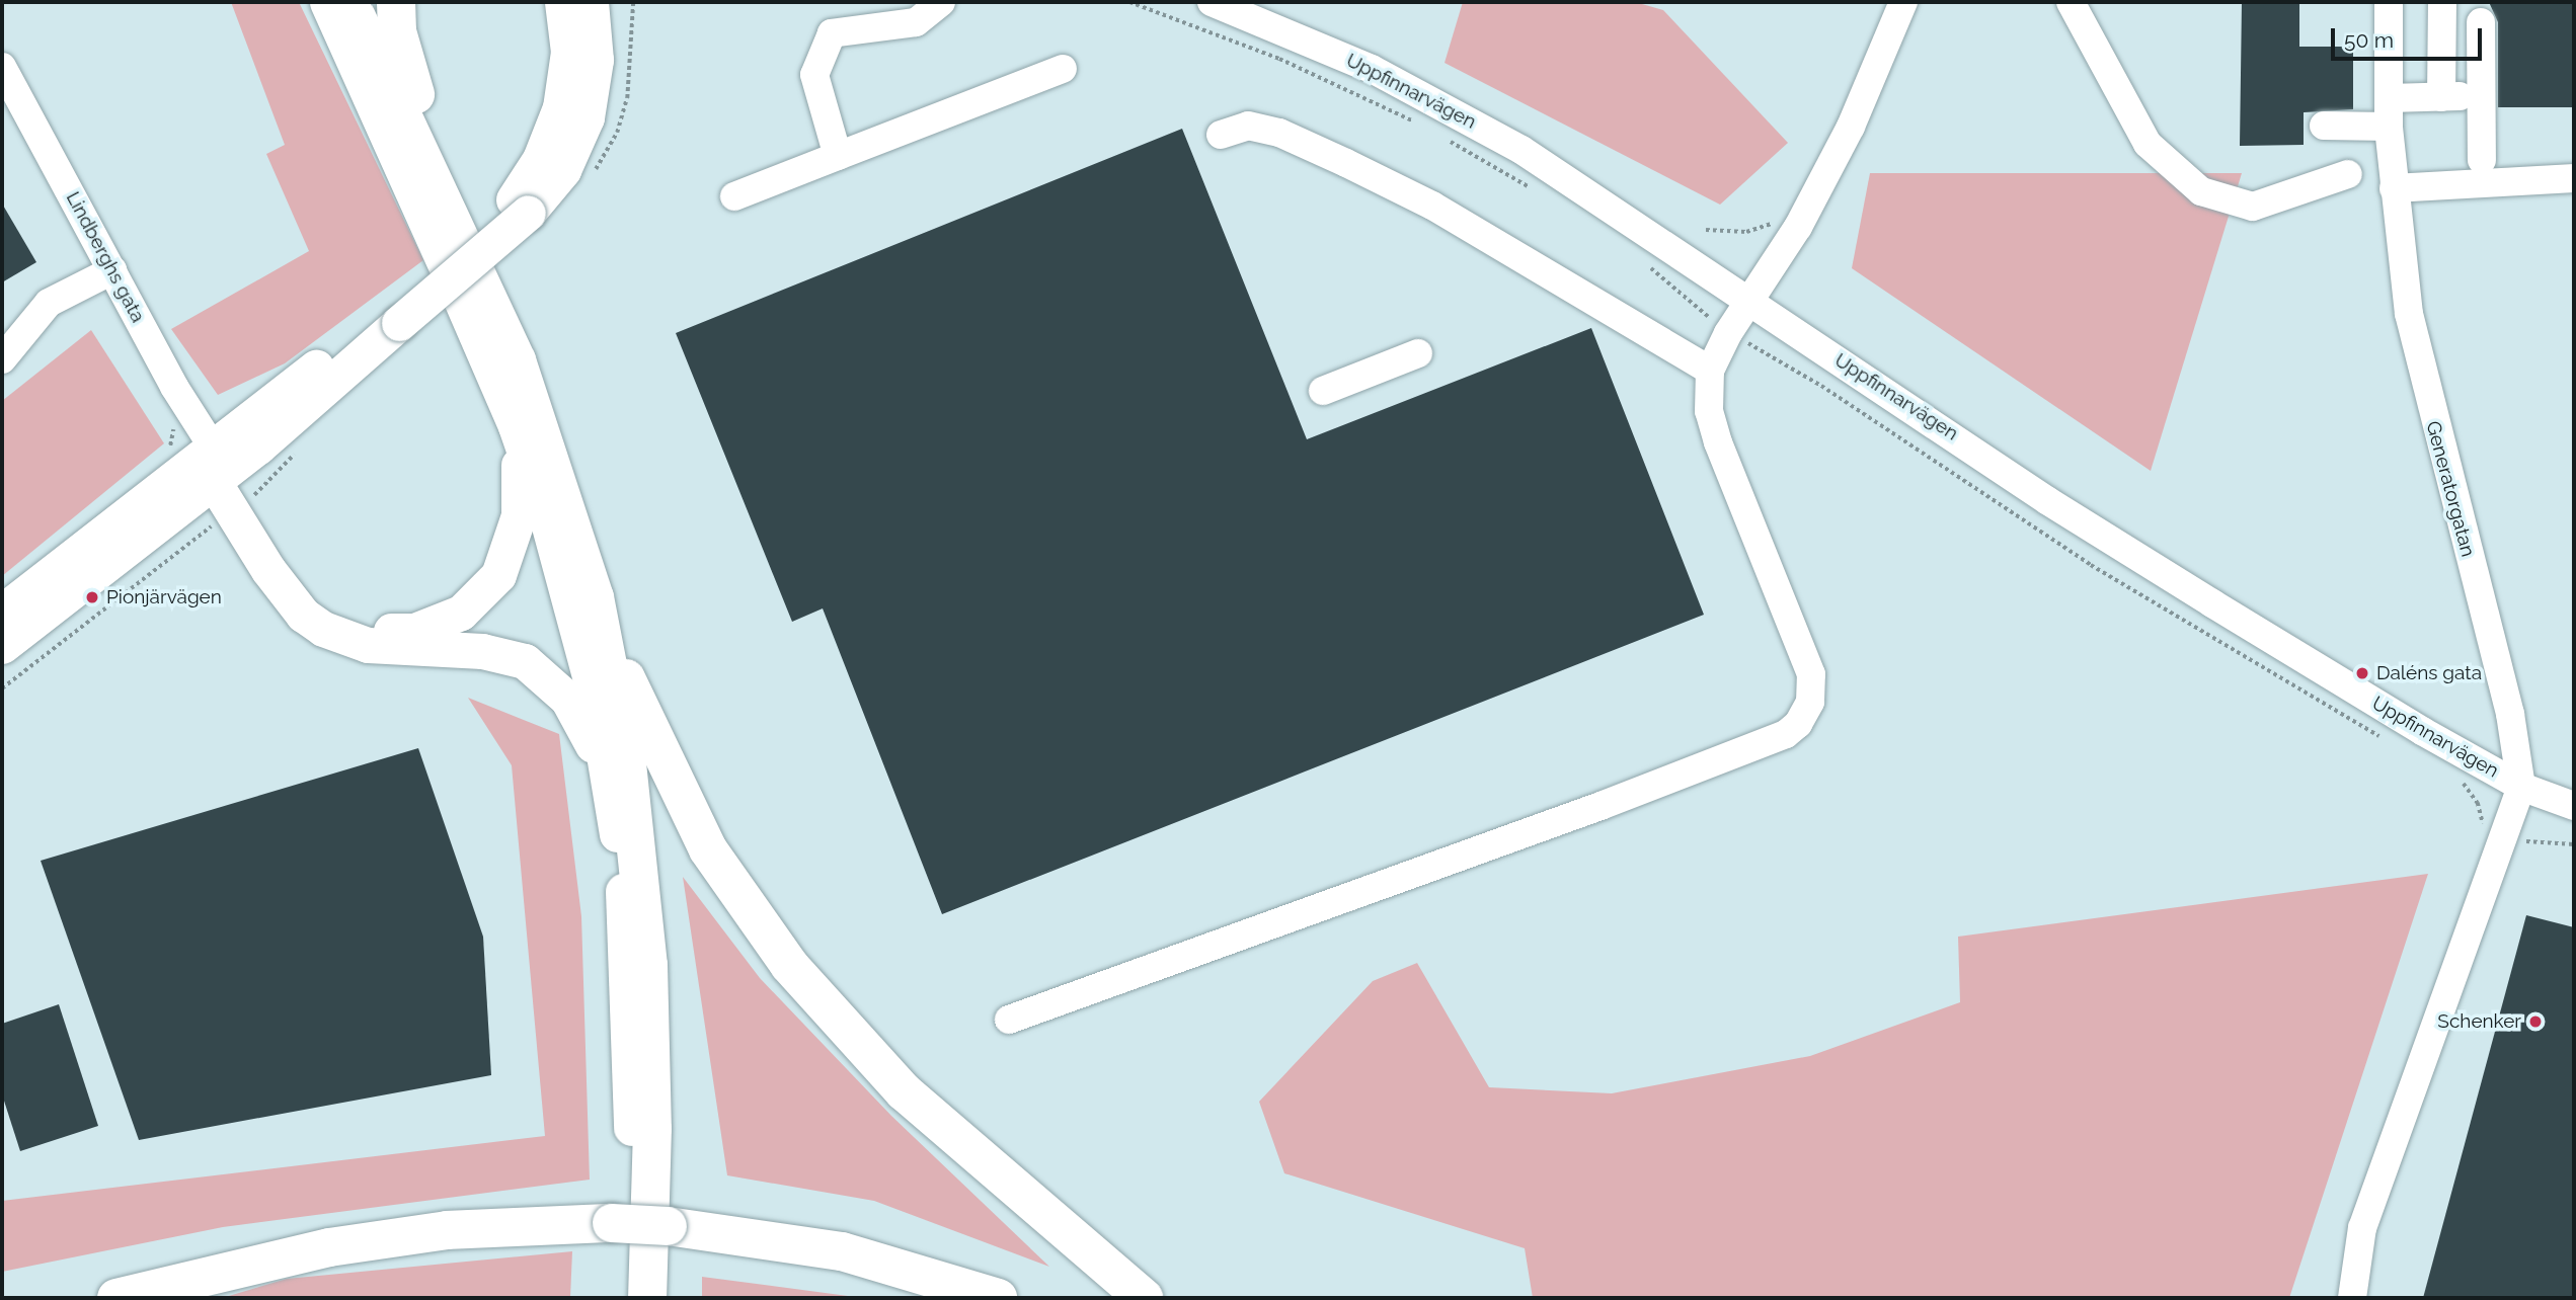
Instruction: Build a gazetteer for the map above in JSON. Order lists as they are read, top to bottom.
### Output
{
  "streets": {
    "street": ["Uppfinnarvägen", "Lindberghs gata", "Generatorgatan"]
  },
  "crossings": [
    ["Uppfinnarvägen", "Generatorgatan"]
  ],
  "places": ["Pionjärvägen", "Daléns gata", "Schenker"],
  "scale_bar": "50 m"
}
